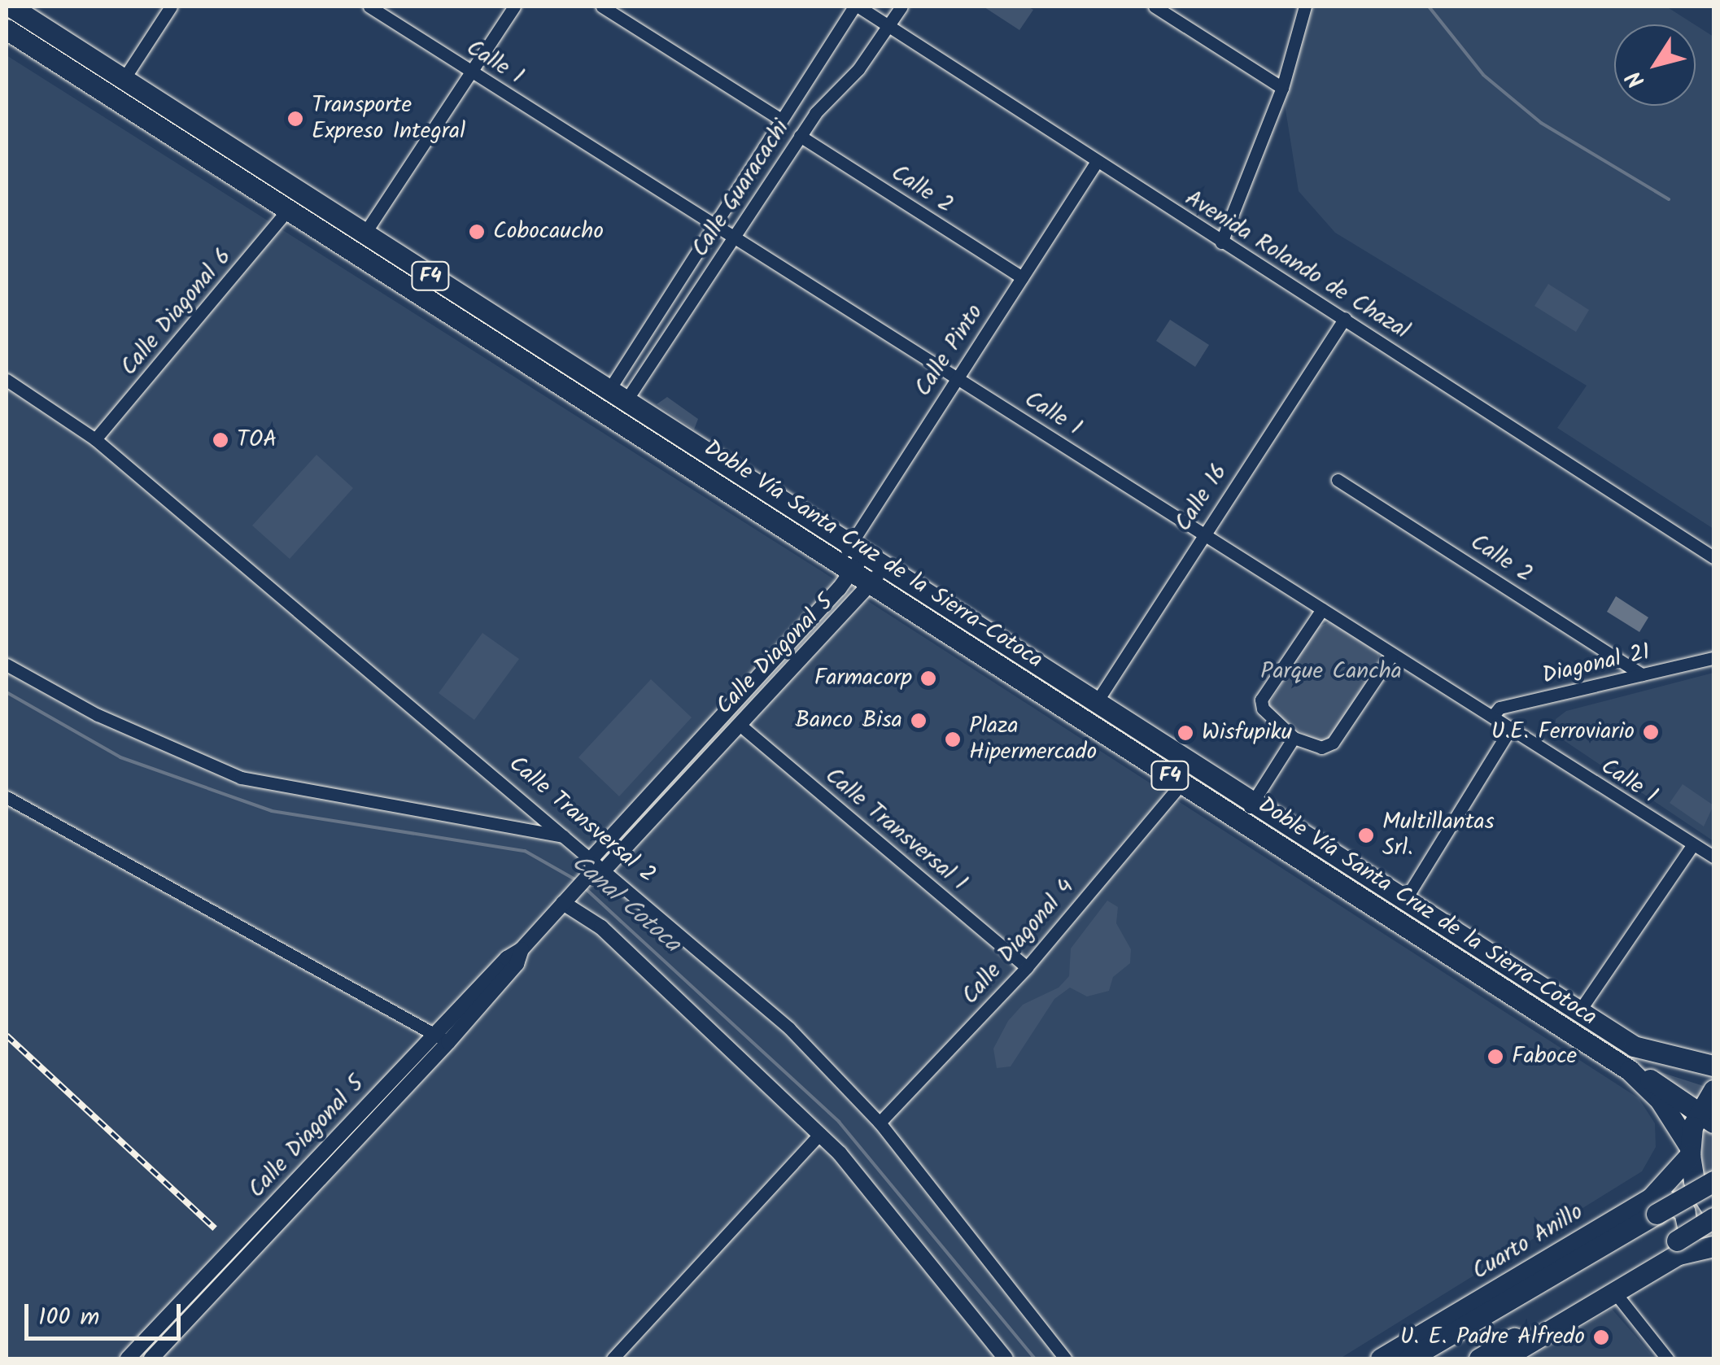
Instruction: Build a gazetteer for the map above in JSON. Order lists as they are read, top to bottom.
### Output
{
  "streets": {
    "highway": ["F4", "Doble Vía Santa Cruz de la Sierra-Cotoca", "Cuarto Anillo"],
    "street": [
      "Calle 1",
      "Calle Guaracachi",
      "Calle 2",
      "Avenida Rolando de Chazal",
      "Calle Diagonal 6",
      "Calle Pinto",
      "Calle 16",
      "Calle Diagonal 5",
      "Diagonal 21",
      "Calle Transversal 2",
      "Calle Transversal 1",
      "Calle Diagonal 4"
    ]
  },
  "crossings": [
    ["Calle 1", "Calle Guaracachi"],
    ["Calle 1", "Calle Pinto"],
    ["Calle 1", "Calle 16"],
    ["Calle 1", "Diagonal 21"],
    ["Calle Guaracachi", "Calle 2"],
    ["Calle Guaracachi", "Avenida Rolando de Chazal"],
    ["Calle Guaracachi", "Doble Vía Santa Cruz de la Sierra-Cotoca"],
    ["Calle 2", "Calle Pinto"],
    ["Calle 2", "Diagonal 21"],
    ["Avenida Rolando de Chazal", "Calle Pinto"],
    ["Avenida Rolando de Chazal", "Calle 16"],
    ["F4", "Doble Vía Santa Cruz de la Sierra-Cotoca"],
    ["F4", "Cuarto Anillo"],
    ["Calle Diagonal 6", "Doble Vía Santa Cruz de la Sierra-Cotoca"],
    ["Calle Diagonal 6", "Calle Transversal 2"],
    ["Calle Pinto", "Doble Vía Santa Cruz de la Sierra-Cotoca"],
    ["Calle Pinto", "Calle Diagonal 5"],
    ["Calle 16", "Doble Vía Santa Cruz de la Sierra-Cotoca"],
    ["Doble Vía Santa Cruz de la Sierra-Cotoca", "Calle Diagonal 5"],
    ["Doble Vía Santa Cruz de la Sierra-Cotoca", "Calle Diagonal 4"],
    ["Doble Vía Santa Cruz de la Sierra-Cotoca", "Cuarto Anillo"],
    ["Calle Diagonal 5", "Calle Transversal 2"],
    ["Calle Diagonal 5", "Calle Transversal 1"],
    ["Calle Transversal 2", "Calle Diagonal 4"],
    ["Calle Transversal 1", "Calle Diagonal 4"]
  ],
  "water": ["Canal Cotoca"],
  "parks": ["Parque Cancha"],
  "places": [
    "Transporte Expreso Integral",
    "Cobocaucho",
    "TOA",
    "Farmacorp",
    "Banco Bisa",
    "U.E. Ferroviario",
    "Wisfupiku",
    "Plaza Hipermercado",
    "Multillantas Srl.",
    "Faboce",
    "U. E. Padre Alfredo"
  ],
  "scale_bar": "100 m",
  "north": "bottom left"
}
